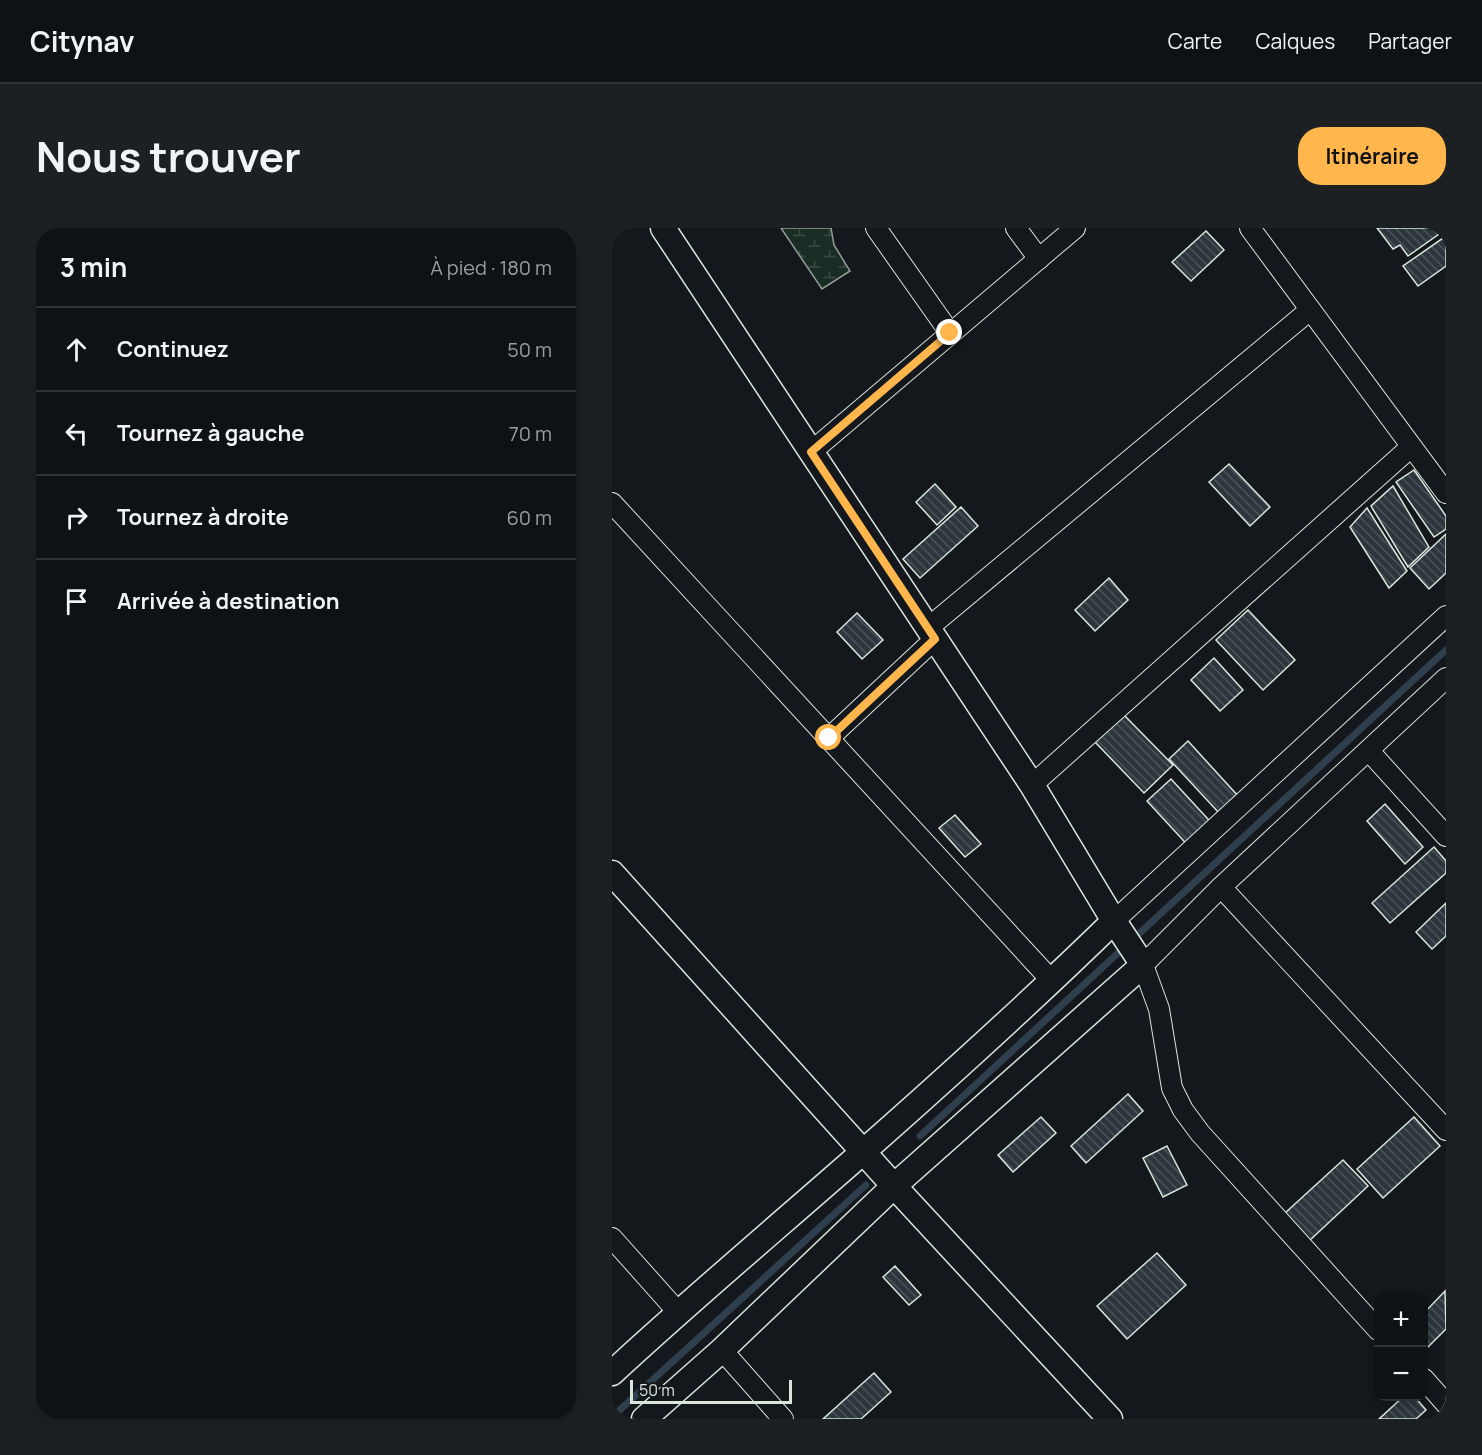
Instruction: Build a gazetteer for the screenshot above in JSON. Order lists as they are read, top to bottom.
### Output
{
  "scale_bar": "50 m",
  "page": {
    "header": "Citynav",
    "nav": ["Carte", "Calques", "Partager"],
    "title": "Nous trouver",
    "buttons": "Itinéraire",
    "heading": ["3 min", "À pied · 180 m"],
    "list": [
      ["Continuez", "50 m"],
      ["Tournez à gauche", "70 m"],
      ["Tournez à droite", "60 m"],
      "Arrivée à destination"
    ],
    "map_buttons": ["+", "−"],
    "scale": "50 m"
  }
}
